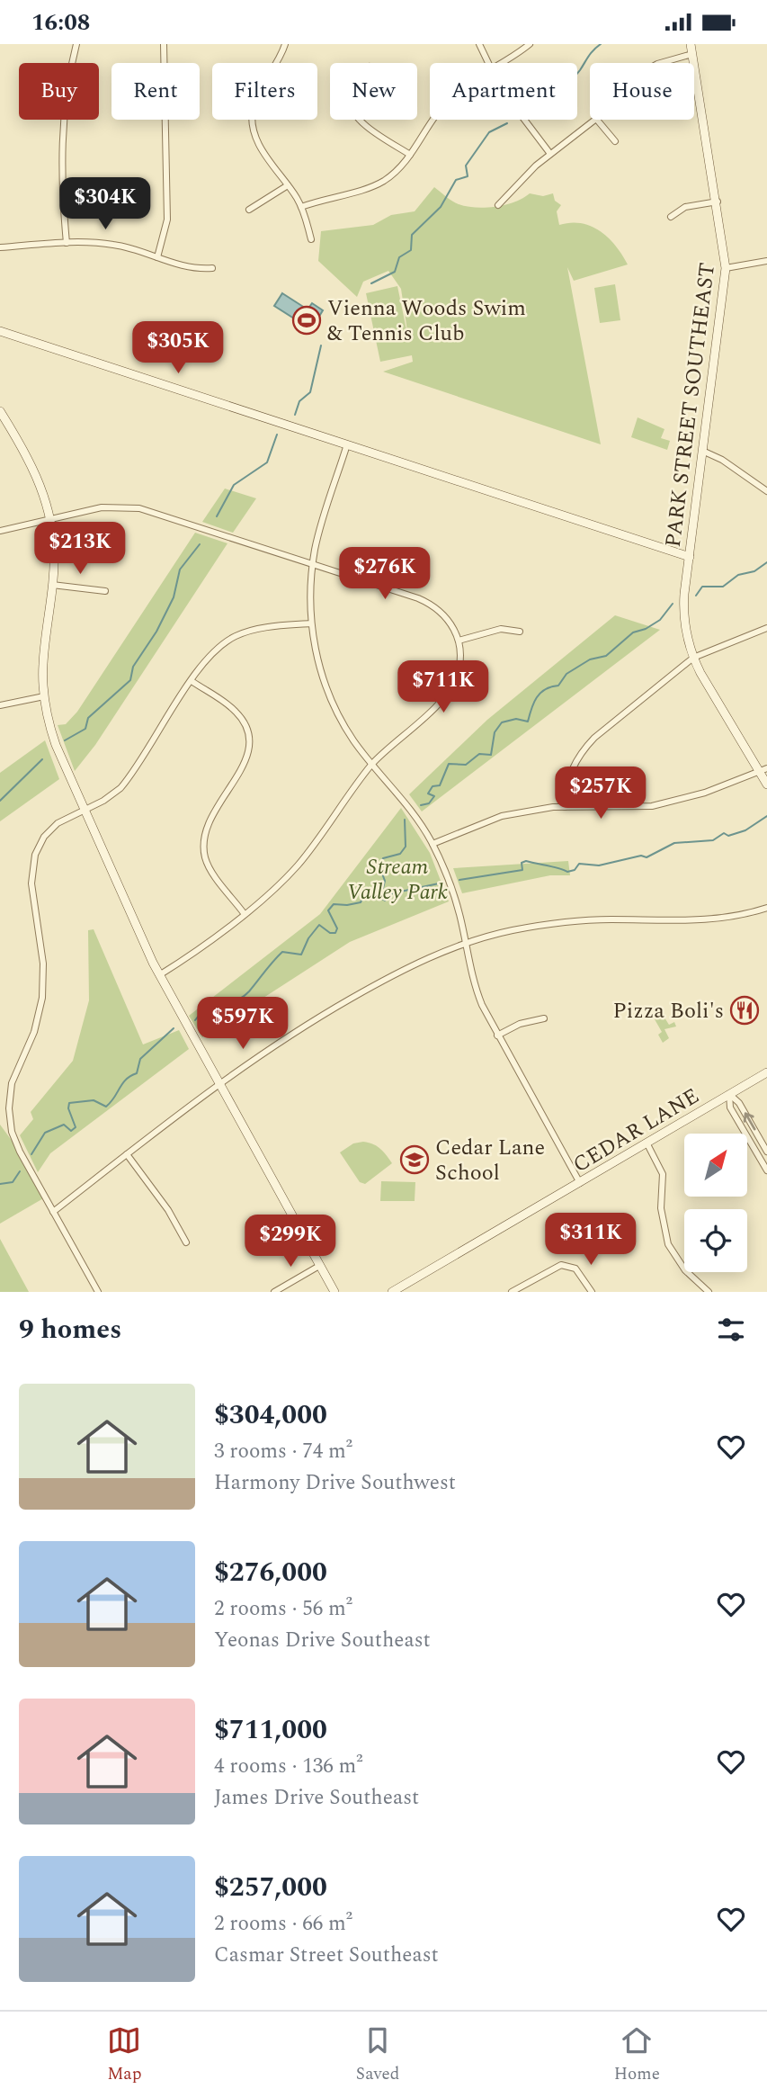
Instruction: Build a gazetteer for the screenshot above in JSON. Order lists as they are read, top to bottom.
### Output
{
  "streets": {
    "street": ["PARK STREET SOUTHEAST", "CEDAR LANE"]
  },
  "parks": ["Stream Valley Park"],
  "places": {
    "sports": ["Vienna Woods Swim & Tennis Club"],
    "restaurant": ["Pizza Boli's"],
    "school or university": ["Cedar Lane School"]
  },
  "north": "top right",
  "page": {
    "status": "16:08",
    "chip": [
      "Buy",
      "Rent",
      "Filters",
      "New",
      "Apartment",
      "House"
    ],
    "price": [
      "$304K",
      "$305K",
      "$213K",
      "$276K",
      "$711K",
      "$257K",
      "$597K",
      "$311K",
      "$299K"
    ],
    "heading": "9 homes",
    "list": [
      {
        "name": "$304,000",
        "note": "3 rooms · 74 m² · Harmony Drive Southwest"
      },
      {
        "name": "$276,000",
        "note": "2 rooms · 56 m² · Yeonas Drive Southeast"
      },
      {
        "name": "$711,000",
        "note": "4 rooms · 136 m² · James Drive Southeast"
      },
      {
        "name": "$257,000",
        "note": "2 rooms · 66 m² · Casmar Street Southeast"
      }
    ],
    "tabs": ["Map", "Saved", "Home"]
  }
}
